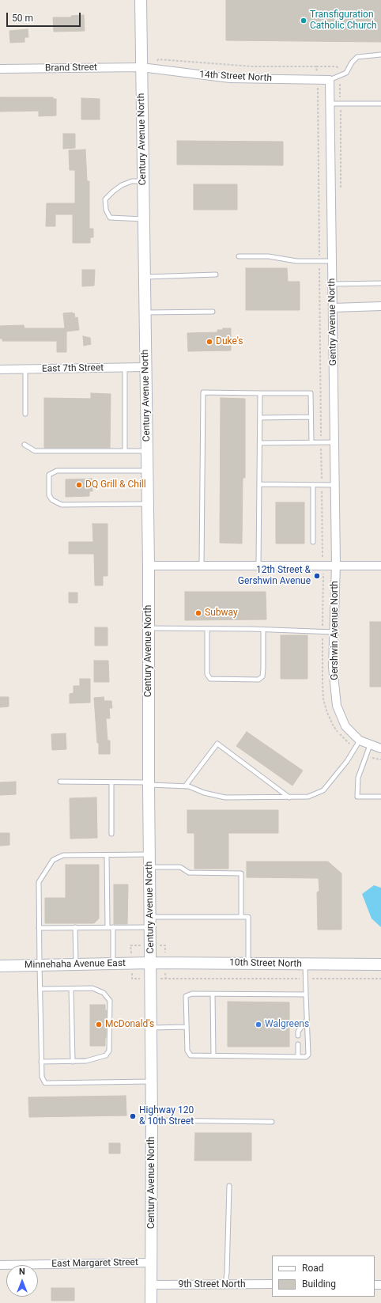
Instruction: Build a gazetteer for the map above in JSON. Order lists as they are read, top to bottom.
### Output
{
  "streets": {
    "main road": ["Century Avenue North", "10th Street North", "Minnehaha Avenue East"],
    "street": [
      "Brand Street",
      "14th Street North",
      "Gentry Avenue North",
      "East 7th Street",
      "Gershwin Avenue North",
      "East Margaret Street",
      "9th Street North"
    ]
  },
  "crossings": [
    ["Brand Street", "14th Street North"],
    ["Brand Street", "Century Avenue North"],
    ["14th Street North", "Century Avenue North"],
    ["14th Street North", "Gentry Avenue North"],
    ["Century Avenue North", "East 7th Street"],
    ["Century Avenue North", "10th Street North"],
    ["Century Avenue North", "Minnehaha Avenue East"],
    ["Century Avenue North", "East Margaret Street"],
    ["Century Avenue North", "9th Street North"],
    ["Gentry Avenue North", "Gershwin Avenue North"],
    ["10th Street North", "Minnehaha Avenue East"]
  ],
  "places": [
    "Transfiguration Catholic Church",
    "Duke's",
    "DQ Grill & Chill",
    "12th Street & Gershwin Avenue",
    "Subway",
    "McDonald's",
    "Walgreens",
    "Highway 120 & 10th Street"
  ],
  "legend": ["Road", "Building"],
  "scale_bar": "50 m",
  "north": "top"
}
